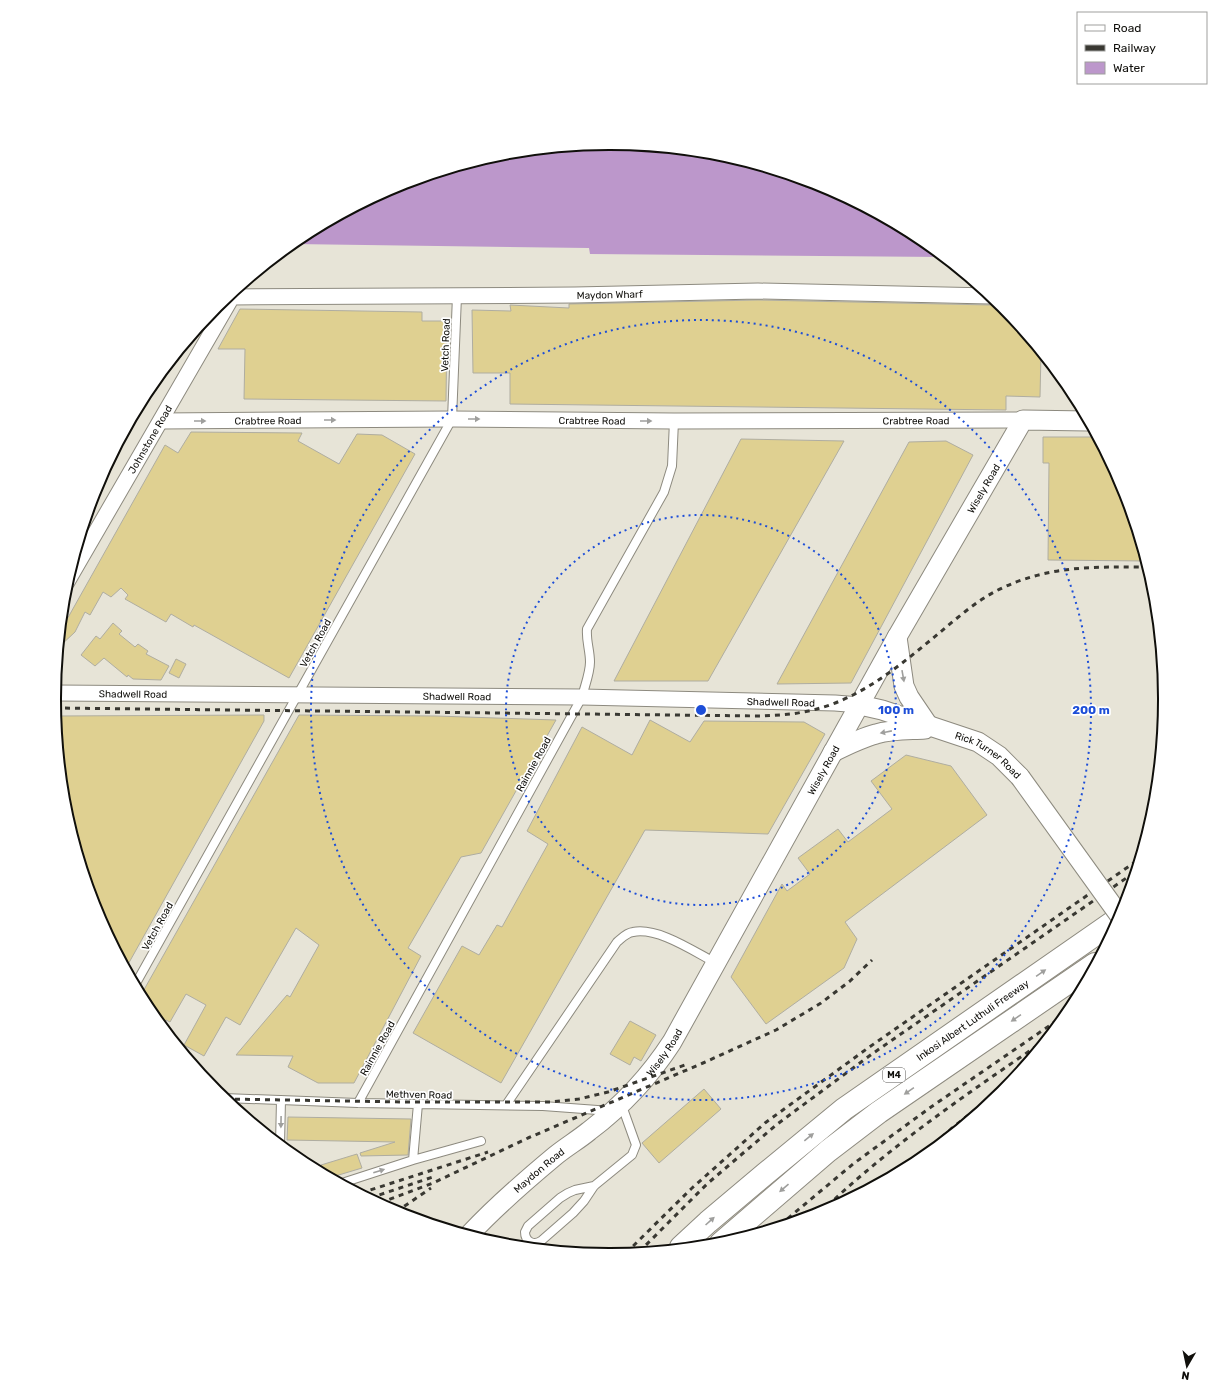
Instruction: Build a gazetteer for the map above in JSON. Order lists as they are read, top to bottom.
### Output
{
  "streets": {
    "highway": ["Inkosi Albert Luthuli Freeway", "M4"],
    "street": [
      "Maydon Wharf",
      "Crabtree Road",
      "Johnstone Road",
      "Wisely Road",
      "Shadwell Road",
      "Rick Turner Road",
      "Maydon Road"
    ],
    "lane": ["Vetch Road", "Rainnie Road", "Methven Road"]
  },
  "crossings": [
    ["Maydon Wharf", "Vetch Road"],
    ["Vetch Road", "Crabtree Road"],
    ["Vetch Road", "Shadwell Road"],
    ["Crabtree Road", "Johnstone Road"],
    ["Crabtree Road", "Wisely Road"],
    ["Crabtree Road", "Rainnie Road"],
    ["Wisely Road", "Shadwell Road"],
    ["Wisely Road", "Rick Turner Road"],
    ["Wisely Road", "Methven Road"],
    ["Wisely Road", "Maydon Road"],
    ["Shadwell Road", "Rick Turner Road"],
    ["Shadwell Road", "Rainnie Road"],
    ["Rainnie Road", "Methven Road"],
    ["Methven Road", "Maydon Road"]
  ],
  "one_way": ["Crabtree Road"],
  "legend": ["Road", "Railway", "Water"],
  "north": "bottom",
  "rings": ["100 m", "200 m"]
}
